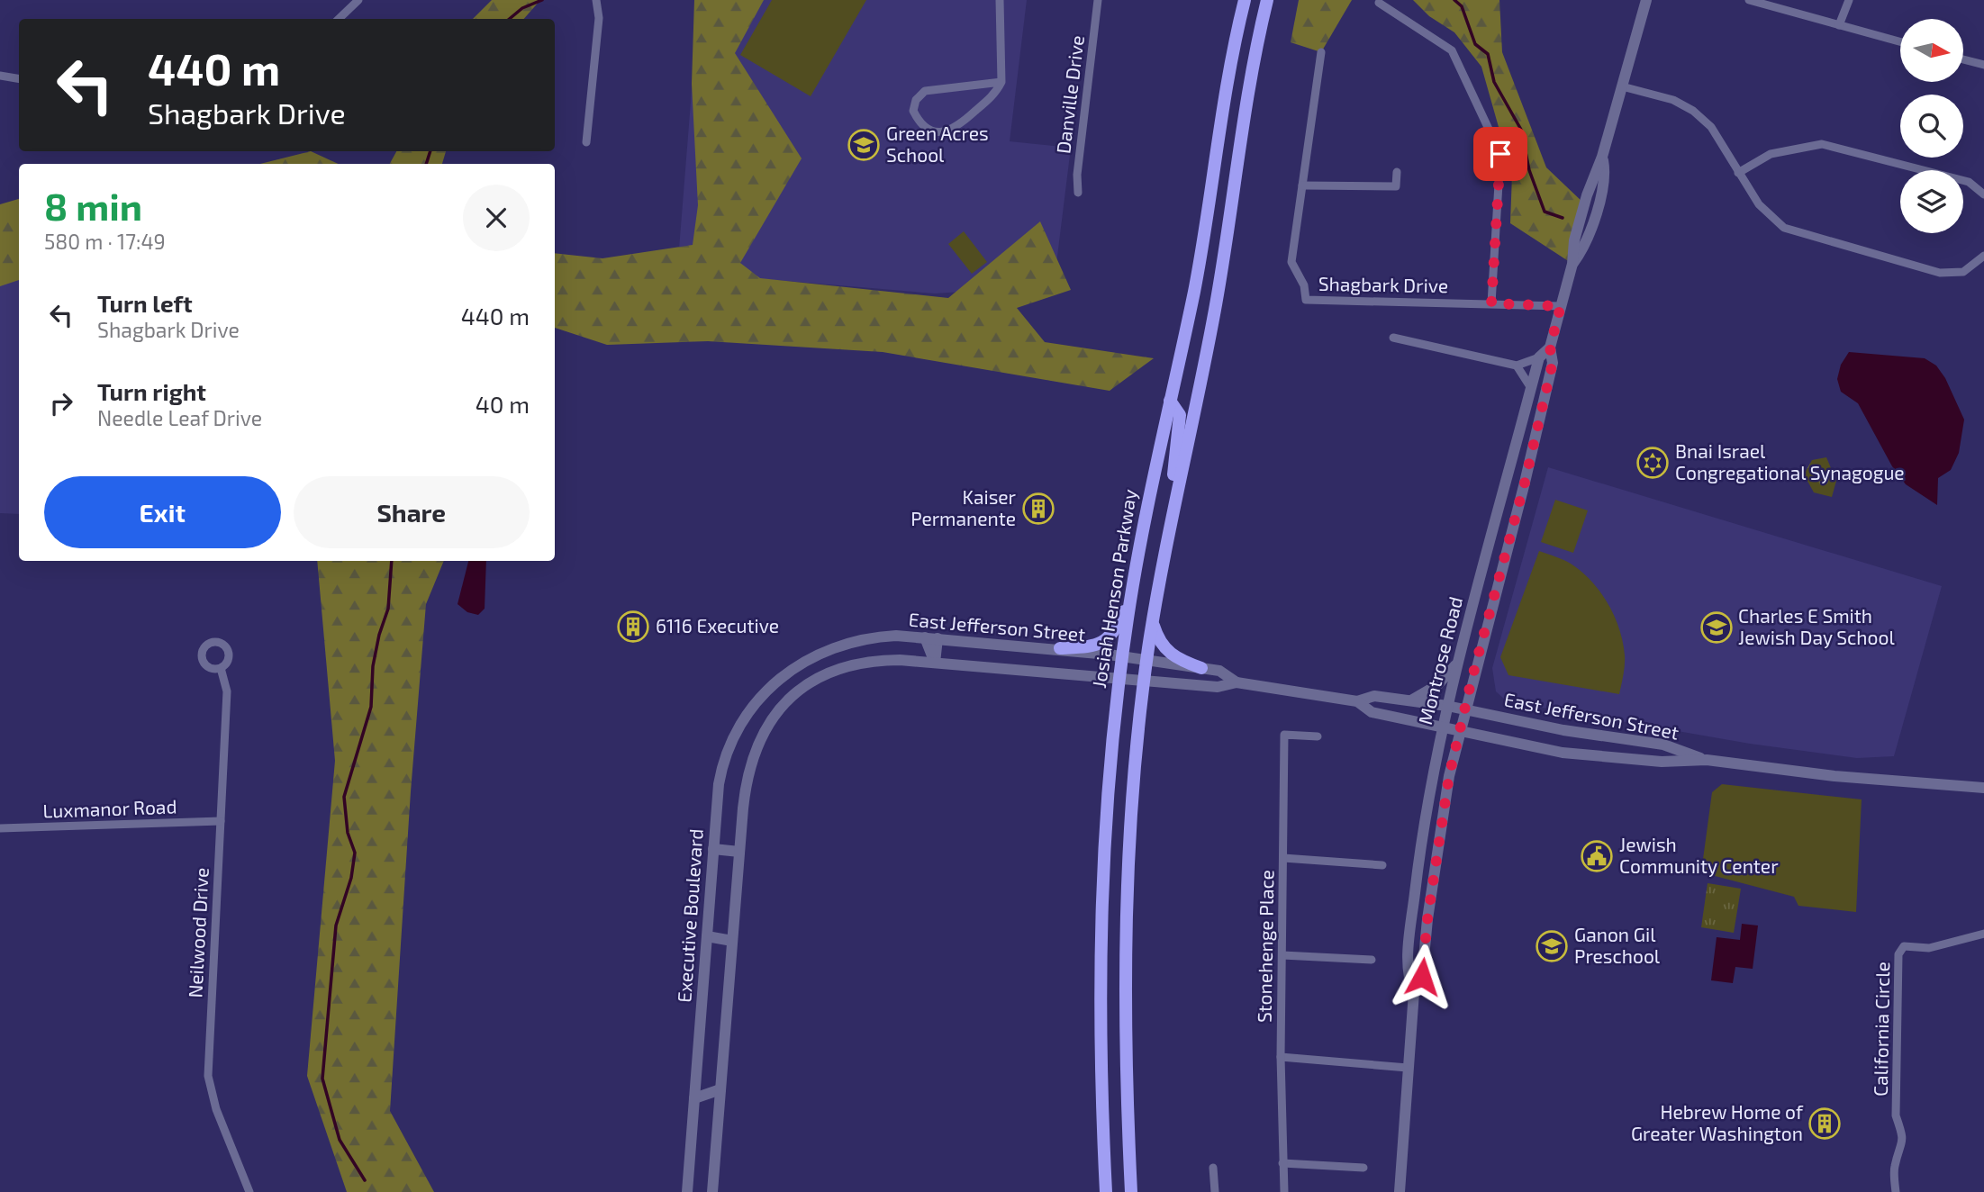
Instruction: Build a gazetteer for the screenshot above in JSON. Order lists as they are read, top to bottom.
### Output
{
  "streets": {
    "main road": ["Josiah Henson Parkway"],
    "street": [
      "Danville Drive",
      "Shagbark Drive",
      "East Jefferson Street",
      "Montrose Road",
      "Luxmanor Road",
      "Executive Boulevard",
      "Neilwood Drive",
      "Stonehenge Place",
      "California Circle"
    ]
  },
  "crossings": [
    ["Shagbark Drive", "Montrose Road"],
    ["Josiah Henson Parkway", "East Jefferson Street"],
    ["East Jefferson Street", "Montrose Road"],
    ["East Jefferson Street", "Executive Boulevard"],
    ["Luxmanor Road", "Neilwood Drive"]
  ],
  "places": {
    "school or university": ["Green Acres School", "Charles E Smith Jewish Day School", "Ganon Gil Preschool"],
    "synagogue": ["Bnai Israel Congregational Synagogue"],
    "building": ["Kaiser Permanente", "6116 Executive", "Hebrew Home of Greater Washington"],
    "public building": ["Jewish Community Center"]
  },
  "north": "right",
  "page": {
    "turn": ["440 m", "Shagbark Drive"],
    "heading": ["8 min", "580 m · 17:49"],
    "list": [
      {
        "name": "Turn left",
        "note": "Shagbark Drive",
        "value": "440 m"
      },
      {
        "name": "Turn right",
        "note": "Needle Leaf Drive",
        "value": "40 m"
      }
    ],
    "buttons": ["Exit", "Share"]
  }
}
